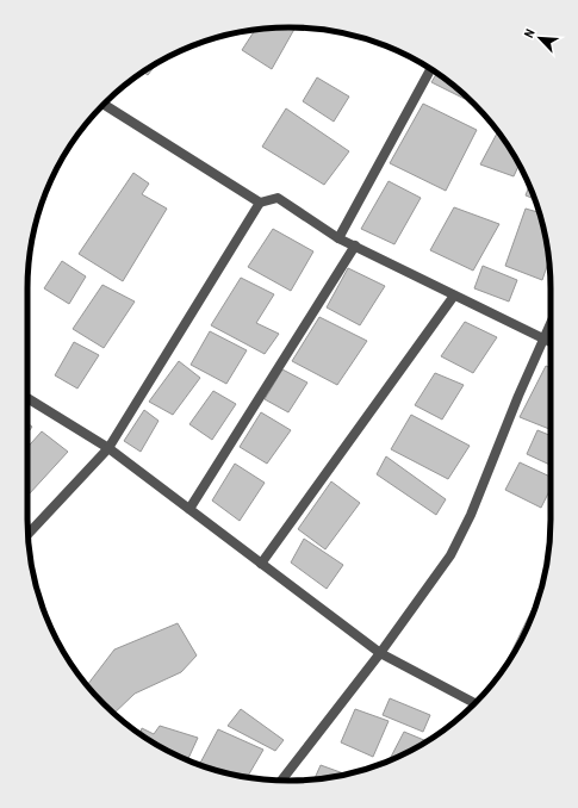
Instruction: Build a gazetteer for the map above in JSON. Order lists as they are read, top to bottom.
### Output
{
  "north": "top left"
}
